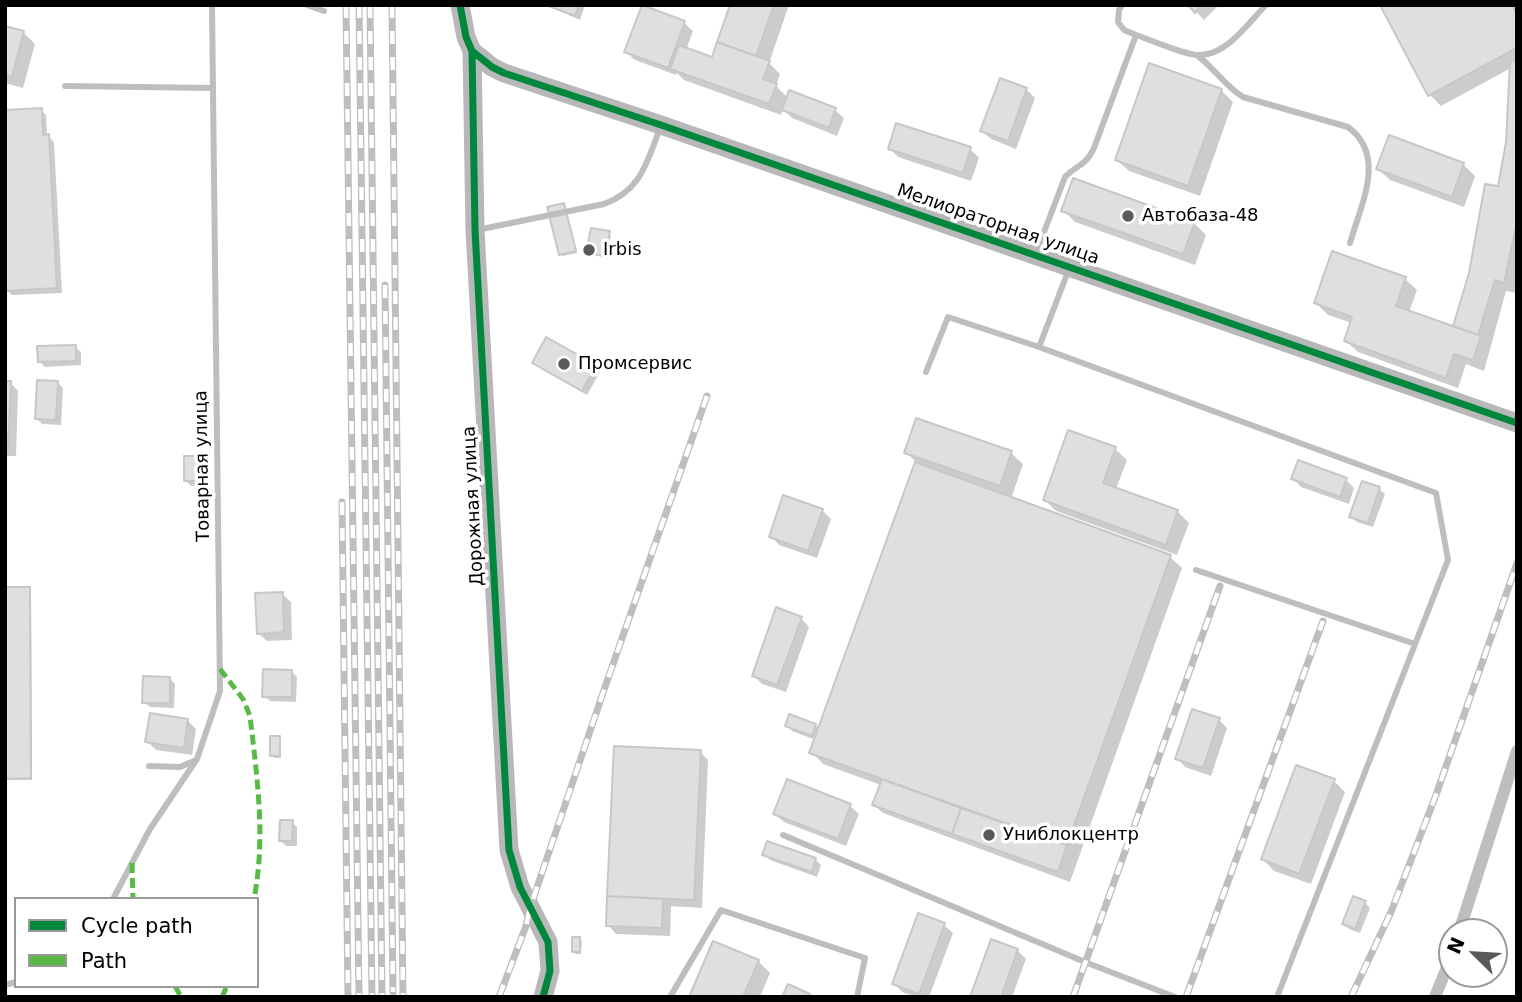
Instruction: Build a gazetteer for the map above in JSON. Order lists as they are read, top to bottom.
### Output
{
  "streets": {
    "street": ["Мелиораторная улица", "Дорожная улица"],
    "lane": ["Товарная улица"]
  },
  "crossings": [
    ["Мелиораторная улица", "Дорожная улица"]
  ],
  "places": [
    "Автобаза-48",
    "Irbis",
    "Промсервис",
    "Униблокцентр"
  ],
  "legend": ["Cycle path", "Path"],
  "north": "top left"
}
